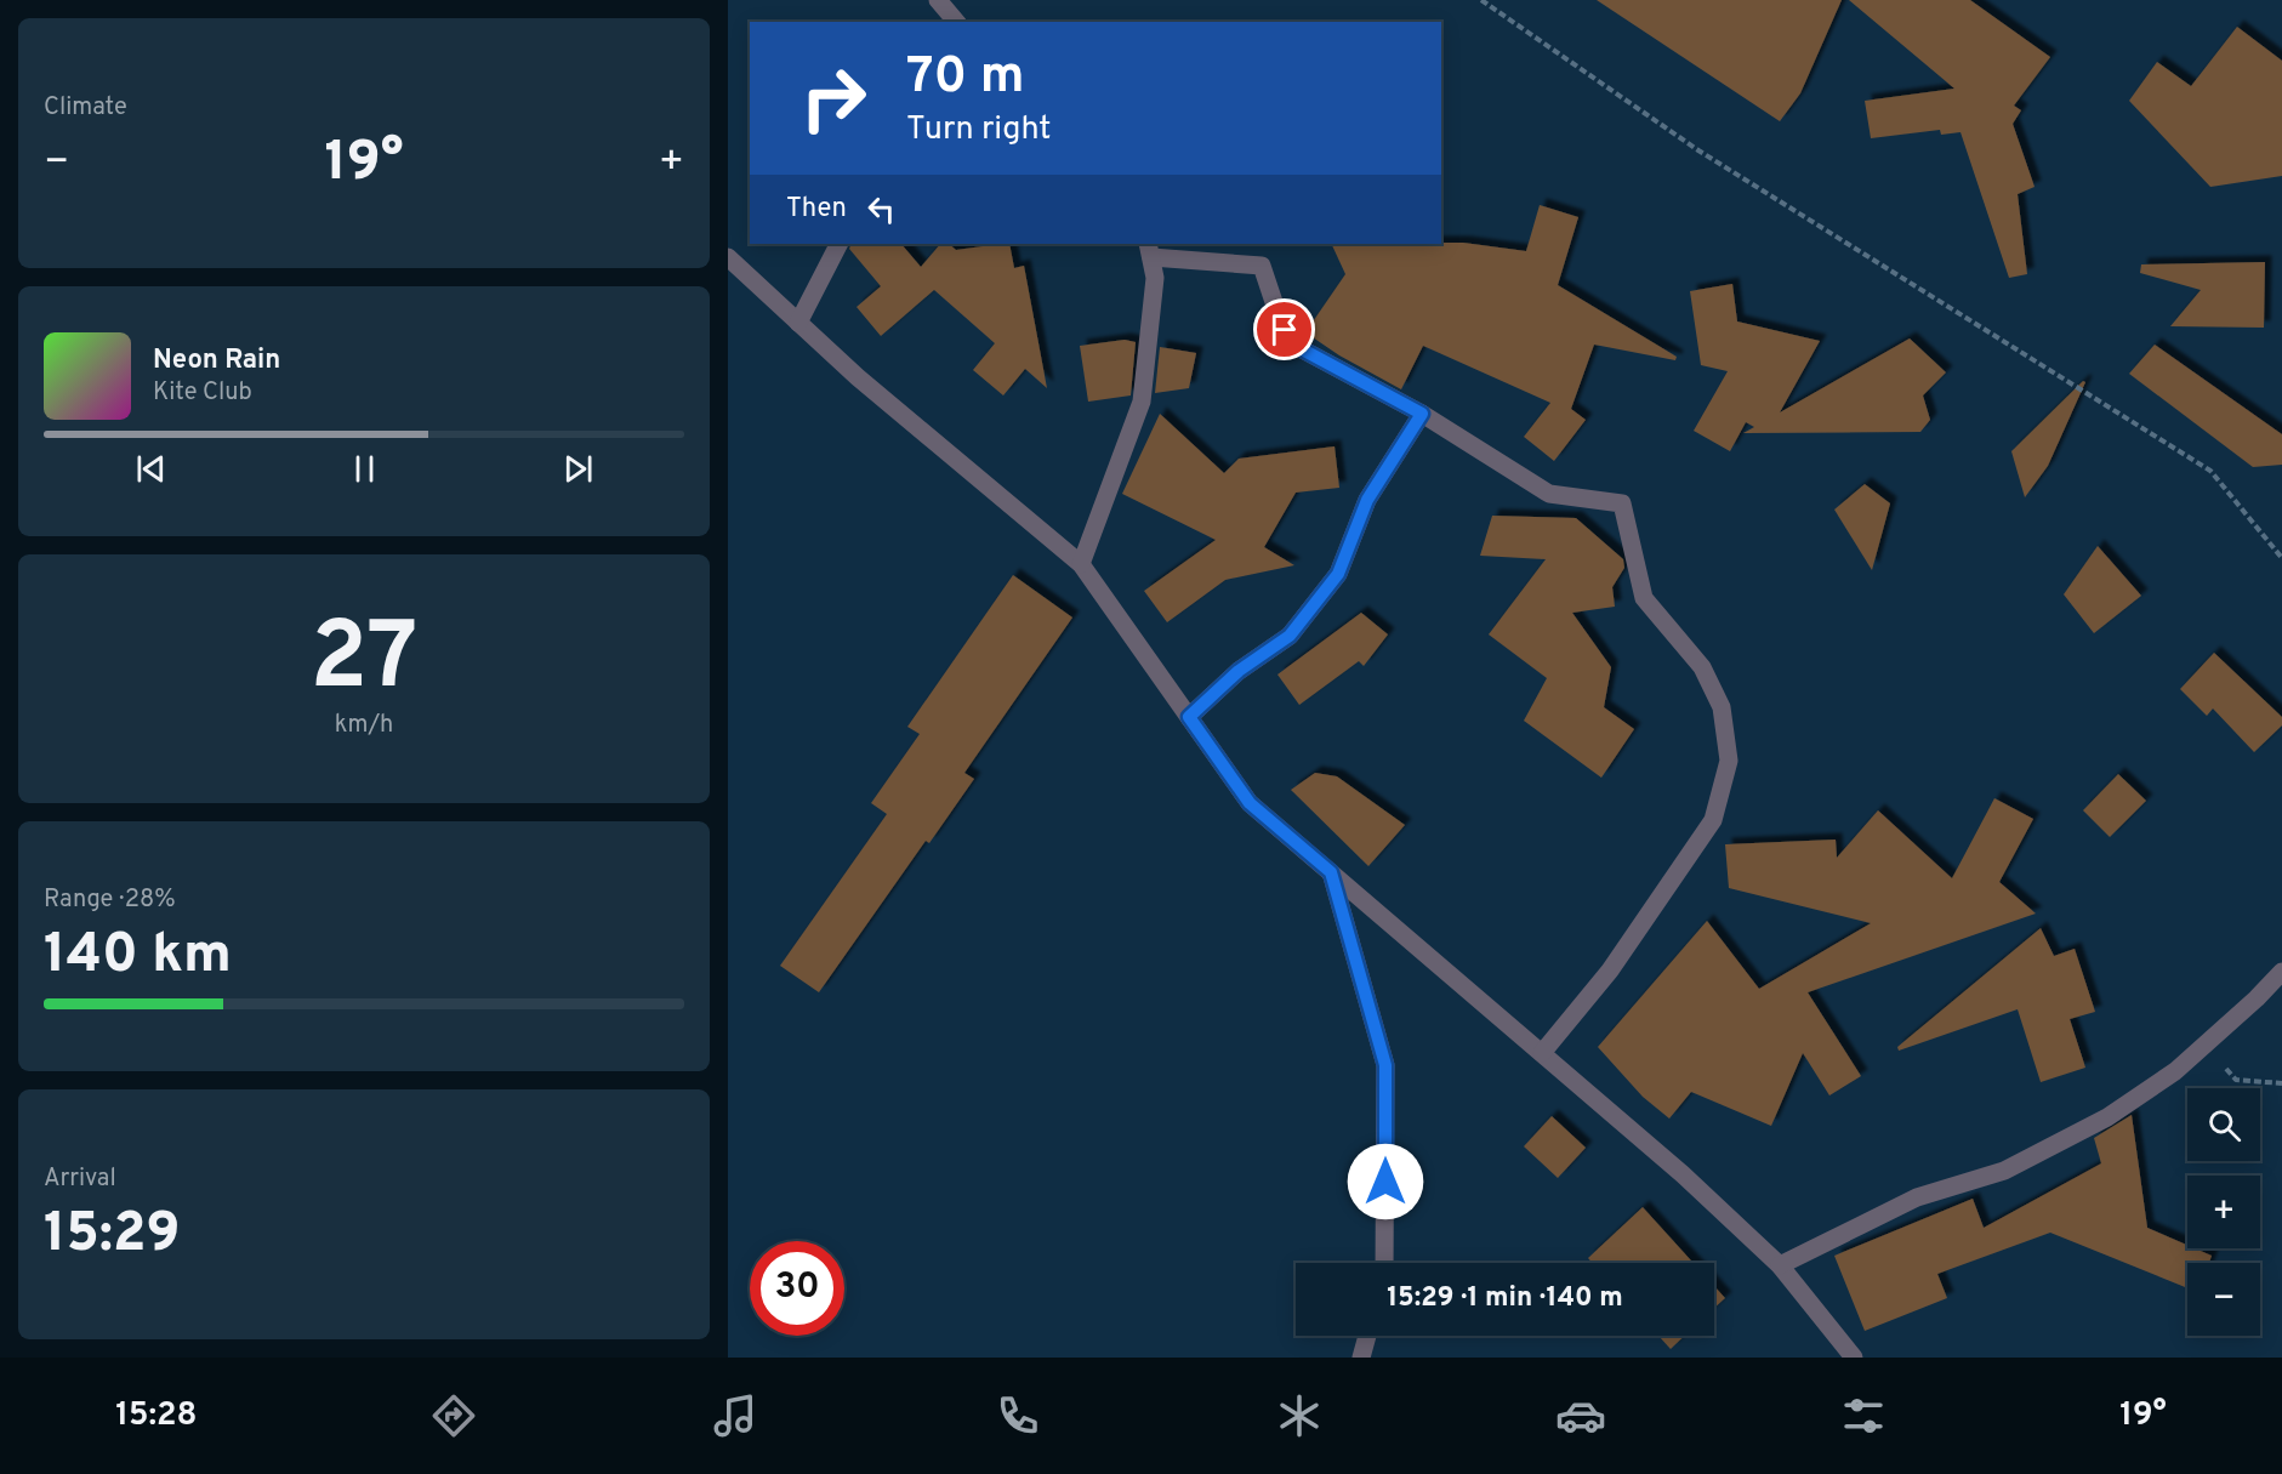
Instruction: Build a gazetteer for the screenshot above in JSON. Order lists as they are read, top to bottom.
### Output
{
  "page": {
    "tile": [
      "Climate",
      ["27", "km/h"],
      ["Range · 28%", "140 km"],
      ["Arrival", "15:29"]
    ],
    "turn": ["70 m", "Turn right"],
    "heat": ["−", "19°", "+"],
    "then": "Then",
    "song": ["Neon Rain", "Kite Club"],
    "map_buttons": ["+", "−"],
    "limit": "30",
    "trip": "15:29 · 1 min · 140 m",
    "tabs": ["15:28", "19°"]
  }
}
